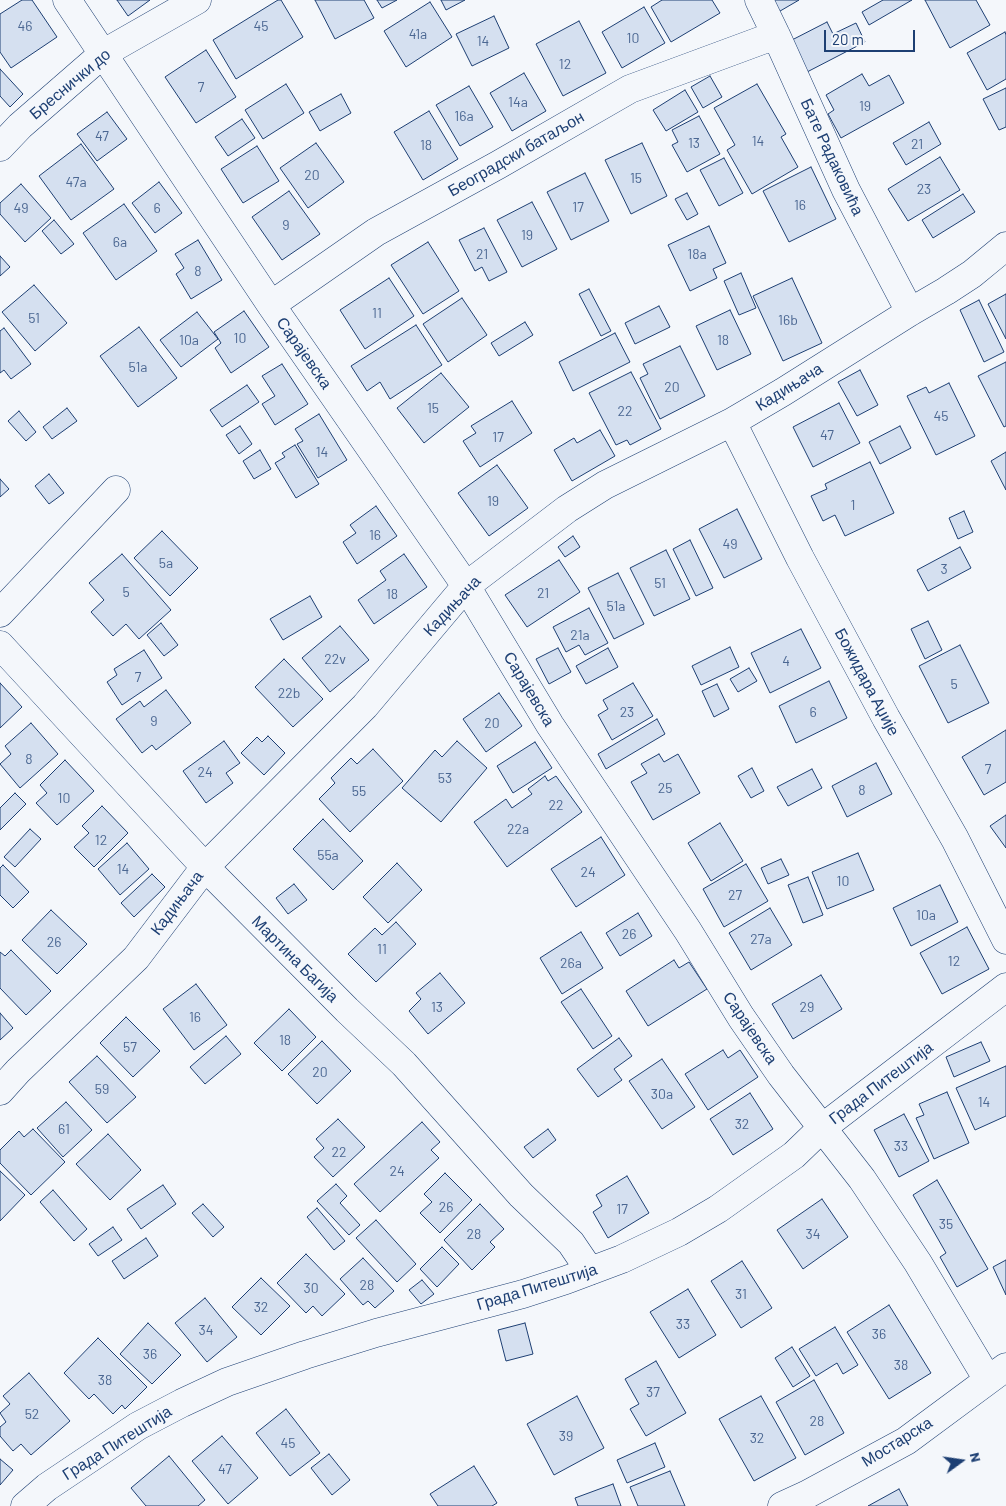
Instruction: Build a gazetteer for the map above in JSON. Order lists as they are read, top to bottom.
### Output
{
  "streets": {
    "street": [
      "Бреснички до",
      "Београдски батаљон",
      "Бате Радаковића",
      "Сарајевска",
      "Кадињача",
      "Божидара Аџије",
      "Мартина Багија",
      "Града Питештија",
      "Мостарска"
    ]
  },
  "crossings": [
    ["Бреснички до", "Сарајевска"],
    ["Београдски батаљон", "Бате Радаковића"],
    ["Београдски батаљон", "Сарајевска"],
    ["Бате Радаковића", "Кадињача"],
    ["Сарајевска", "Кадињача"],
    ["Сарајевска", "Града Питештија"],
    ["Сарајевска", "Мостарска"],
    ["Кадињача", "Божидара Аџије"],
    ["Кадињача", "Мартина Багија"],
    ["Мартина Багија", "Града Питештија"]
  ],
  "house_numbers": [
    "46",
    "45",
    "41a",
    "10",
    "14",
    "12",
    "7",
    "14a",
    "19",
    "16a",
    "47",
    "14",
    "13",
    "21",
    "18",
    "20",
    "15",
    "47a",
    "23",
    "16",
    "17",
    "49",
    "6",
    "9",
    "19",
    "6a",
    "21",
    "18a",
    "8",
    "11",
    "51",
    "16b",
    "10",
    "10a",
    "18",
    "51a",
    "20",
    "15",
    "22",
    "45",
    "47",
    "17",
    "14",
    "19",
    "1",
    "16",
    "49",
    "5a",
    "3",
    "51",
    "5",
    "21",
    "18",
    "51a",
    "21a",
    "22v",
    "4",
    "7",
    "5",
    "22b",
    "23",
    "6",
    "9",
    "20",
    "8",
    "7",
    "24",
    "53",
    "25",
    "8",
    "55",
    "10",
    "22",
    "22a",
    "12",
    "55a",
    "14",
    "24",
    "10",
    "27",
    "10a",
    "26",
    "27a",
    "26",
    "11",
    "12",
    "26a",
    "13",
    "29",
    "16",
    "18",
    "57",
    "20",
    "59",
    "30a",
    "14",
    "32",
    "61",
    "33",
    "22",
    "24",
    "26",
    "17",
    "35",
    "28",
    "34",
    "28",
    "30",
    "31",
    "32",
    "33",
    "34",
    "36",
    "36",
    "38",
    "38",
    "37",
    "52",
    "28",
    "39",
    "32",
    "45",
    "47"
  ],
  "scale_bar": "20 m",
  "north": "right"
}
